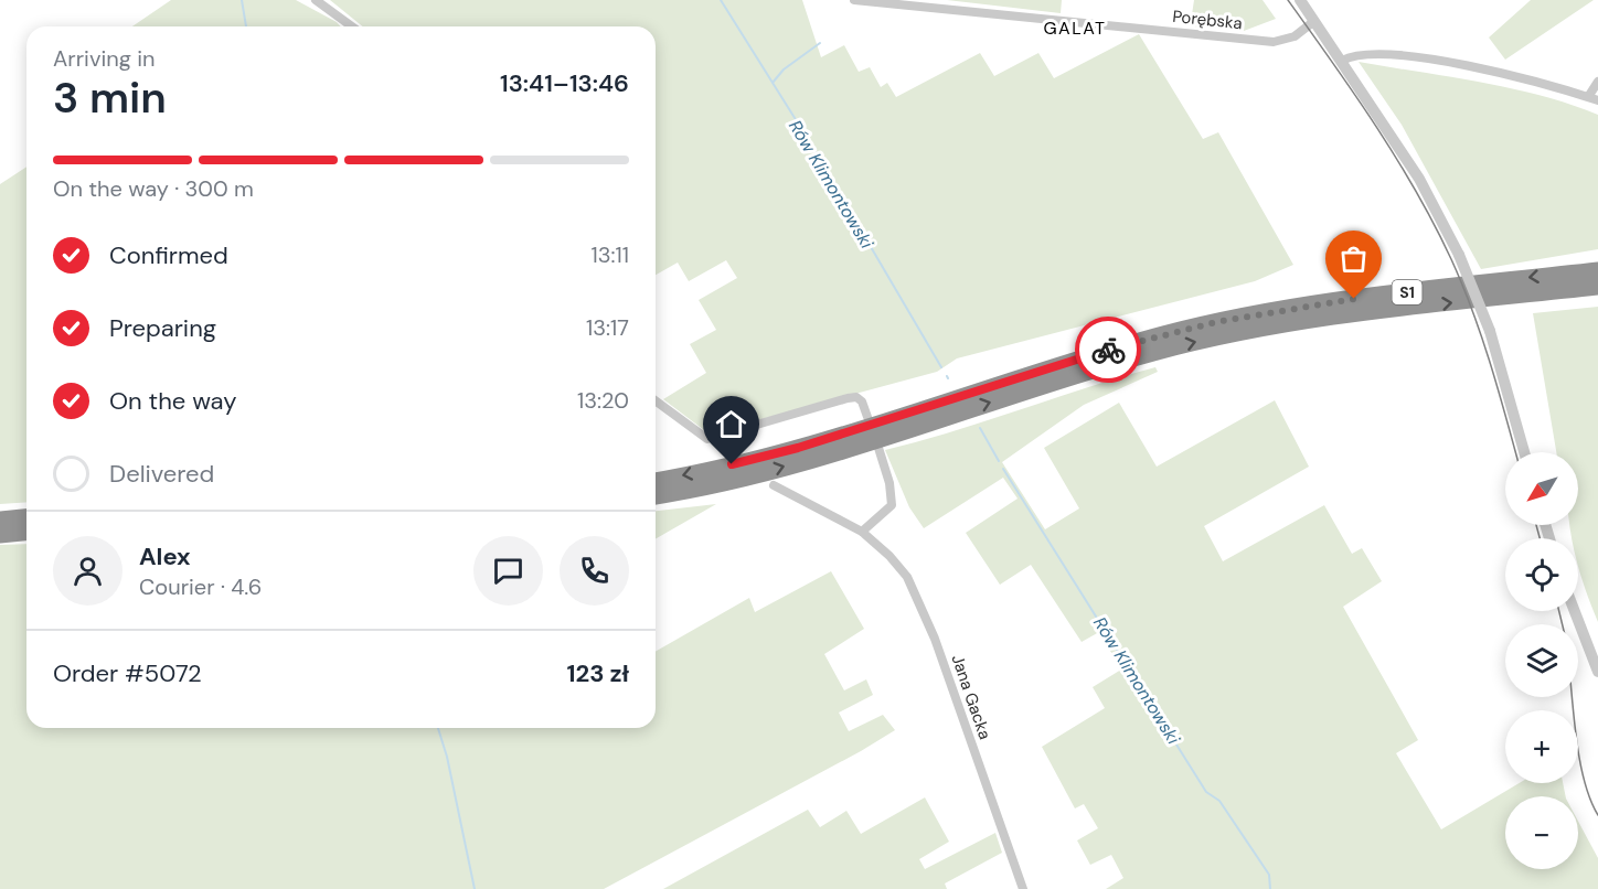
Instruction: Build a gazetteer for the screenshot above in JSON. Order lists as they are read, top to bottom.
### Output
{
  "streets": {
    "highway": ["S1"],
    "street": ["Porębska", "Jana Gacka"]
  },
  "districts": ["GALAT"],
  "water": ["Rów Klimontowski"],
  "north": "bottom left",
  "page": {
    "heading": ["3 min", "Arriving in", "13:41–13:46"],
    "panel": [
      "Alex",
      "Courier · 4.6",
      "Order #5072",
      "123 zł"
    ],
    "bar": "On the way · 300 m",
    "list": [
      ["Confirmed", "13:11"],
      ["Preparing", "13:17"],
      ["On the way", "13:20"],
      "Delivered"
    ],
    "map_buttons": ["+", "−"]
  }
}
